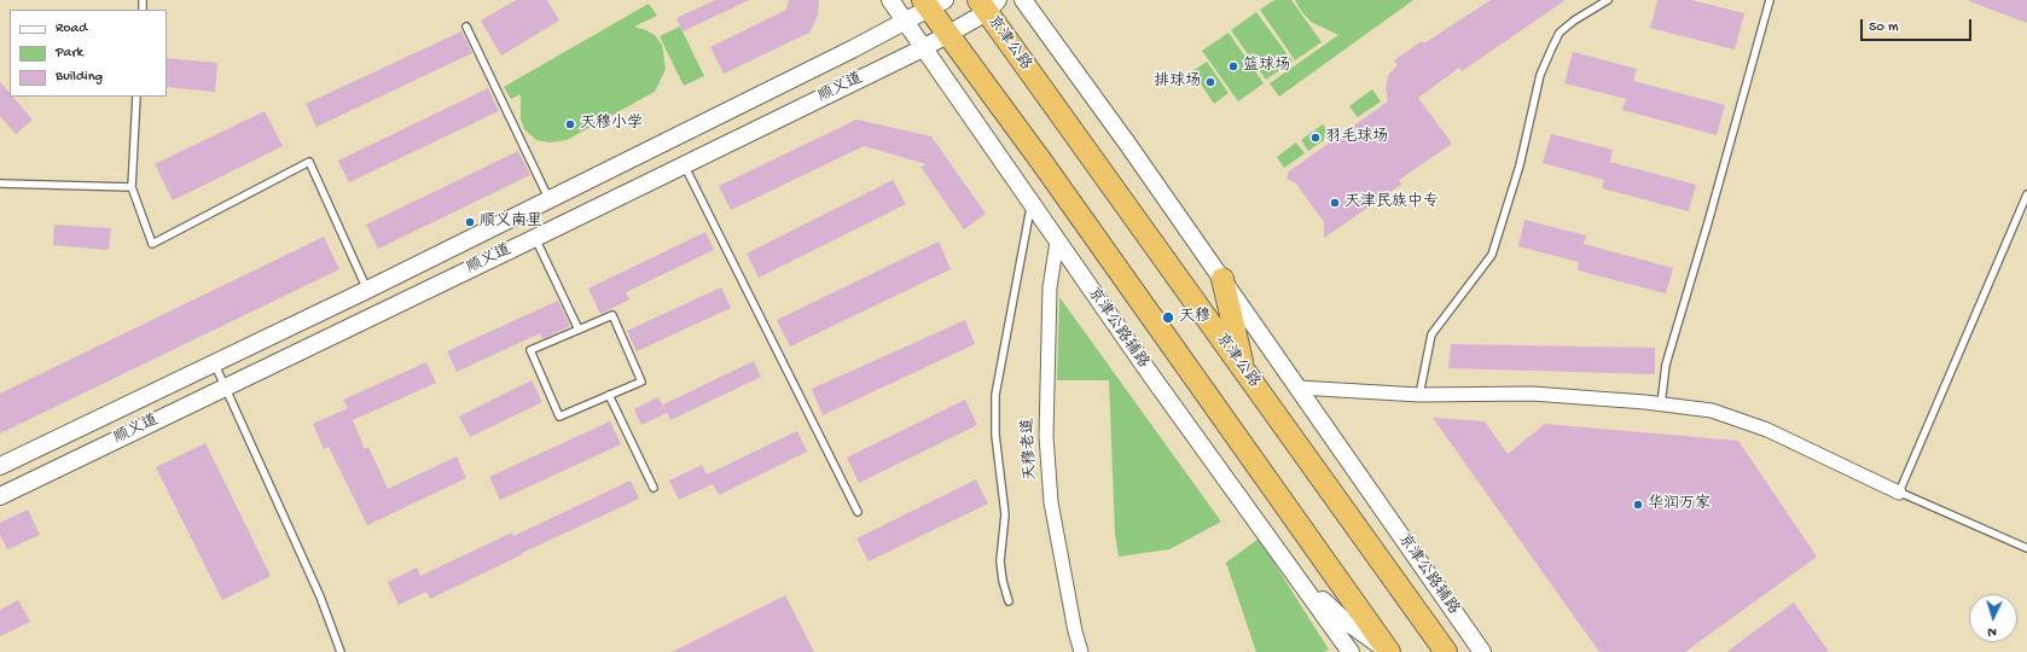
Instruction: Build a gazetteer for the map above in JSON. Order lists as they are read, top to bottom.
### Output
{
  "streets": {
    "highway": ["京津公路"],
    "street": ["顺义道", "京津公路辅路", "天穆老道"]
  },
  "crossings": [
    ["京津公路", "顺义道"],
    ["顺义道", "京津公路辅路"],
    ["京津公路辅路", "天穆老道"]
  ],
  "places": [
    "篮球场",
    "排球场",
    "天穆小学",
    "羽毛球场",
    "天津民族中专",
    "顺义南里",
    "天穆",
    "华润万家"
  ],
  "legend": ["Road", "Park", "Building"],
  "scale_bar": "50 m",
  "north": "bottom"
}
